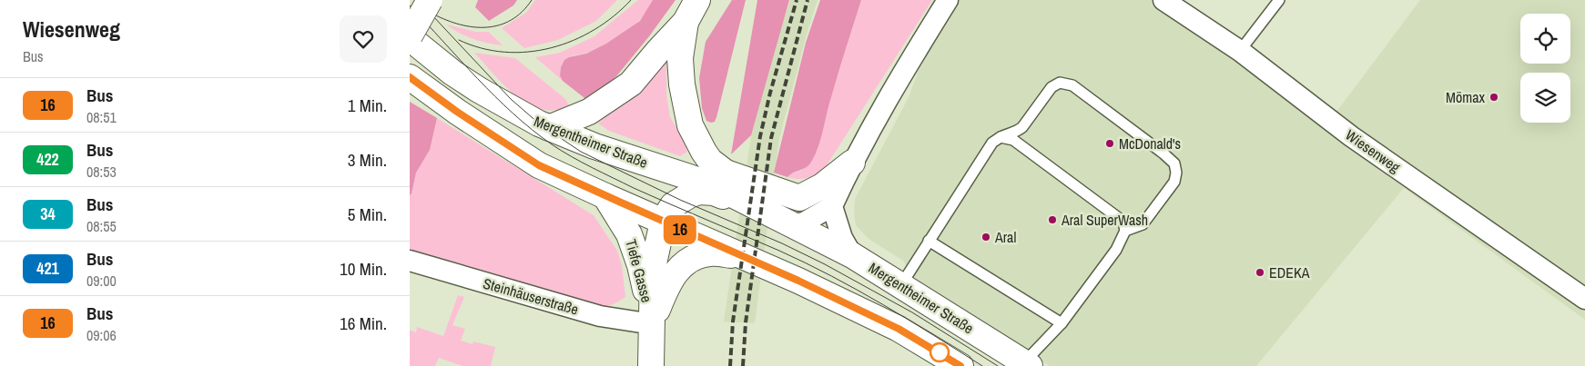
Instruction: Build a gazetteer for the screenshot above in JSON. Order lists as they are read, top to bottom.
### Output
{
  "streets": {
    "main road": ["Mergentheimer Straße", "Tiefe Gasse"],
    "street": ["Wiesenweg", "Steinhäuserstraße"]
  },
  "crossings": [
    ["Mergentheimer Straße", "Tiefe Gasse"],
    ["Tiefe Gasse", "Steinhäuserstraße"]
  ],
  "places": [
    "Mömax",
    "McDonald's",
    "Aral SuperWash",
    "Aral",
    "EDEKA"
  ],
  "lines": ["bus line 16"],
  "page": {
    "heading": ["Wiesenweg", "Bus"],
    "on_map": "16",
    "list": [
      {
        "mark": "16",
        "name": "Bus",
        "note": "08:51",
        "value": "1 Min."
      },
      {
        "mark": "422",
        "name": "Bus",
        "note": "08:53",
        "value": "3 Min."
      },
      {
        "mark": "34",
        "name": "Bus",
        "note": "08:55",
        "value": "5 Min."
      },
      {
        "mark": "421",
        "name": "Bus",
        "note": "09:00",
        "value": "10 Min."
      },
      {
        "mark": "16",
        "name": "Bus",
        "note": "09:06",
        "value": "16 Min."
      }
    ]
  }
}
